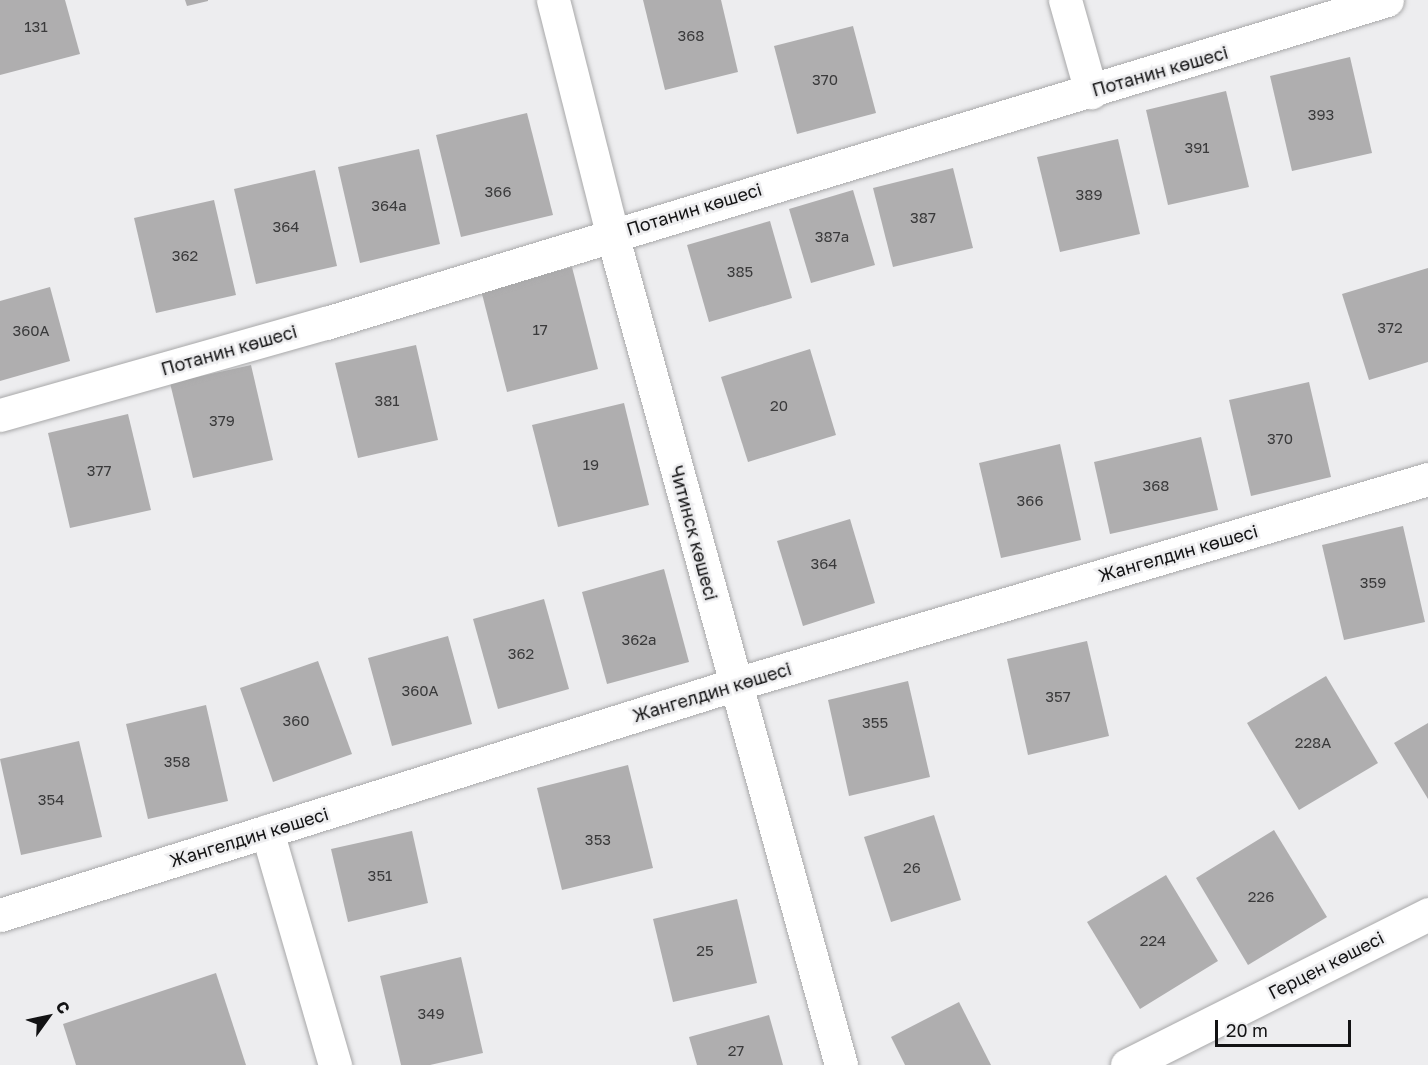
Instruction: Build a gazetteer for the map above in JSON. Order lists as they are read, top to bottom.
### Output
{
  "streets": {
    "street": [
      "Потанин көшесі",
      "Читинск көшесі",
      "Жангелдин көшесі",
      "Герцен көшесі"
    ]
  },
  "crossings": [
    ["Потанин көшесі", "Читинск көшесі"],
    ["Читинск көшесі", "Жангелдин көшесі"]
  ],
  "house_numbers": [
    "131",
    "368",
    "370",
    "393",
    "391",
    "366",
    "389",
    "364а",
    "387",
    "364",
    "387а",
    "362",
    "385",
    "372",
    "17",
    "360А",
    "381",
    "20",
    "379",
    "370",
    "19",
    "377",
    "368",
    "366",
    "364",
    "359",
    "362а",
    "362",
    "360А",
    "357",
    "360",
    "355",
    "228А",
    "358",
    "354",
    "353",
    "26",
    "351",
    "226",
    "224",
    "25",
    "349",
    "27"
  ],
  "scale_bar": "20 m",
  "north": "top right"
}
